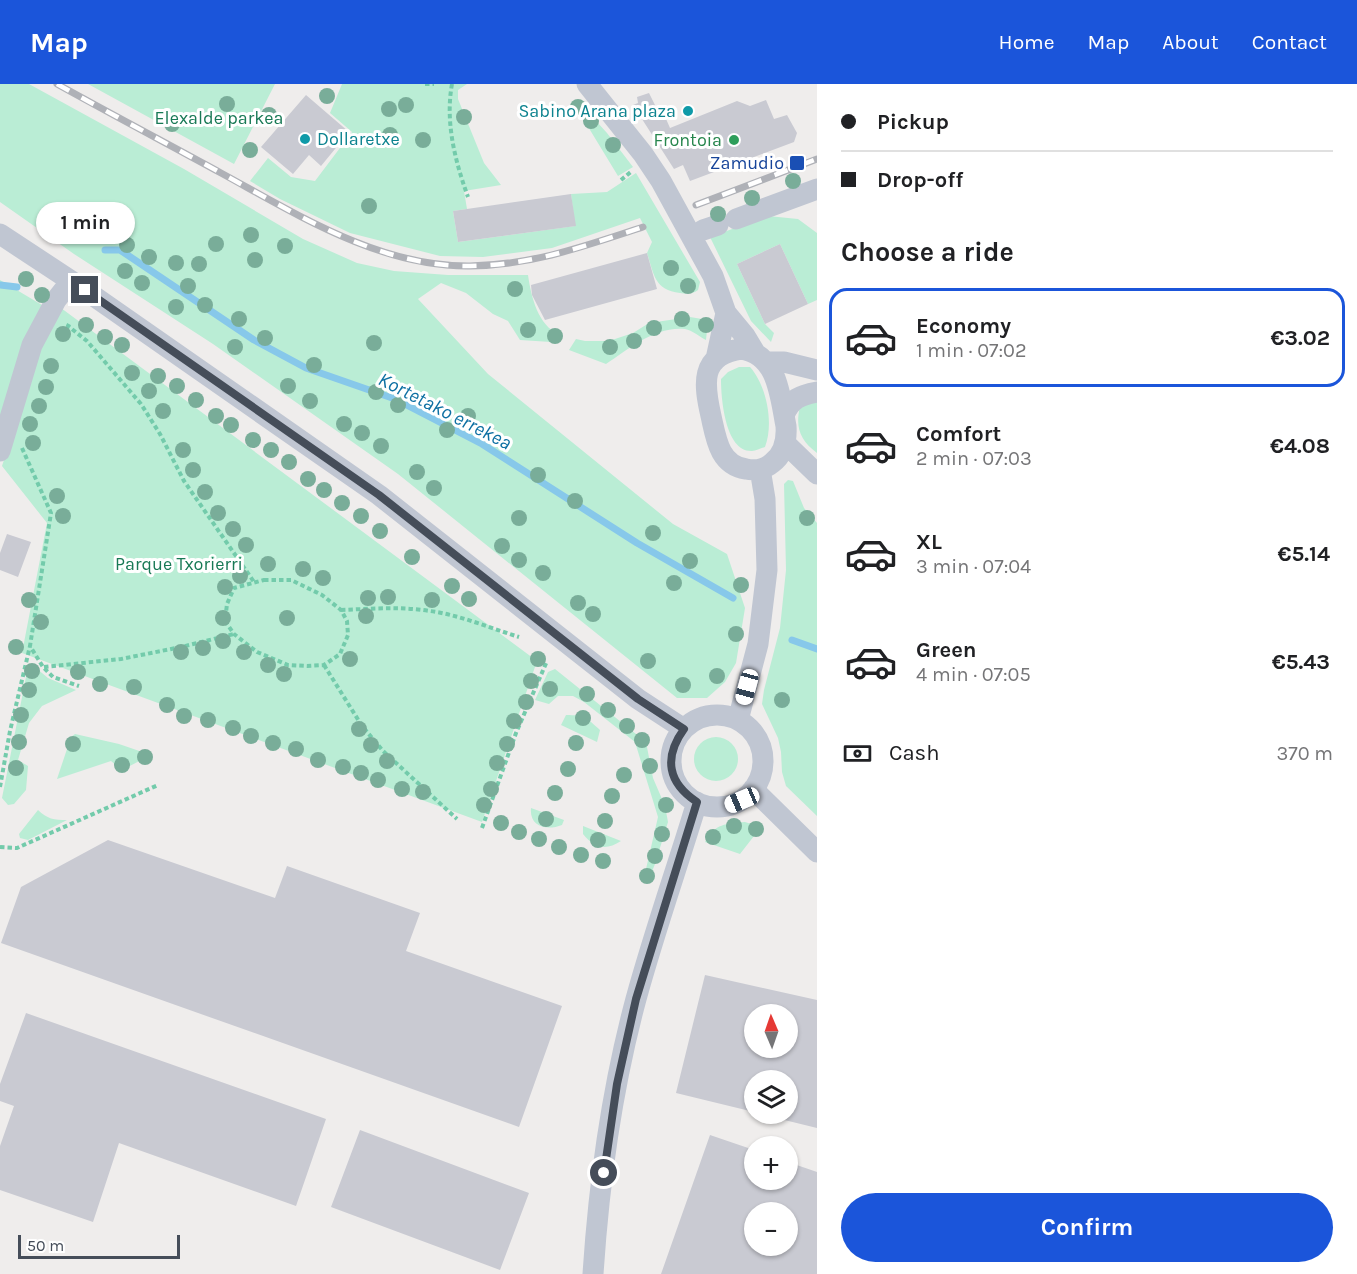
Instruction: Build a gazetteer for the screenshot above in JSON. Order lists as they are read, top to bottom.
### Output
{
  "water": ["Kortetako errekea"],
  "parks": ["Elexalde parkea", "Parque Txorierri"],
  "places": {
    "other": ["Sabino Arana plaza", "Dollaretxe", "Frontoia"],
    "transit": ["Zamudio"]
  },
  "scale_bar": "50 m",
  "north": "top",
  "page": {
    "header": "Map",
    "nav": [
      "Home",
      "Map",
      "About",
      "Contact"
    ],
    "banner": ["Pickup", "Drop-off"],
    "bubble": "1 min",
    "heading": "Choose a ride",
    "list": [
      {
        "name": "Economy",
        "note": "1 min · 07:02",
        "value": "€3.02"
      },
      {
        "name": "Comfort",
        "note": "2 min · 07:03",
        "value": "€4.08"
      },
      {
        "name": "XL",
        "note": "3 min · 07:04",
        "value": "€5.14"
      },
      {
        "name": "Green",
        "note": "4 min · 07:05",
        "value": "€5.43"
      }
    ],
    "pay": ["Cash", "370 m"],
    "map_buttons": ["+", "−"],
    "buttons": "Confirm",
    "scale": "50 m"
  }
}
